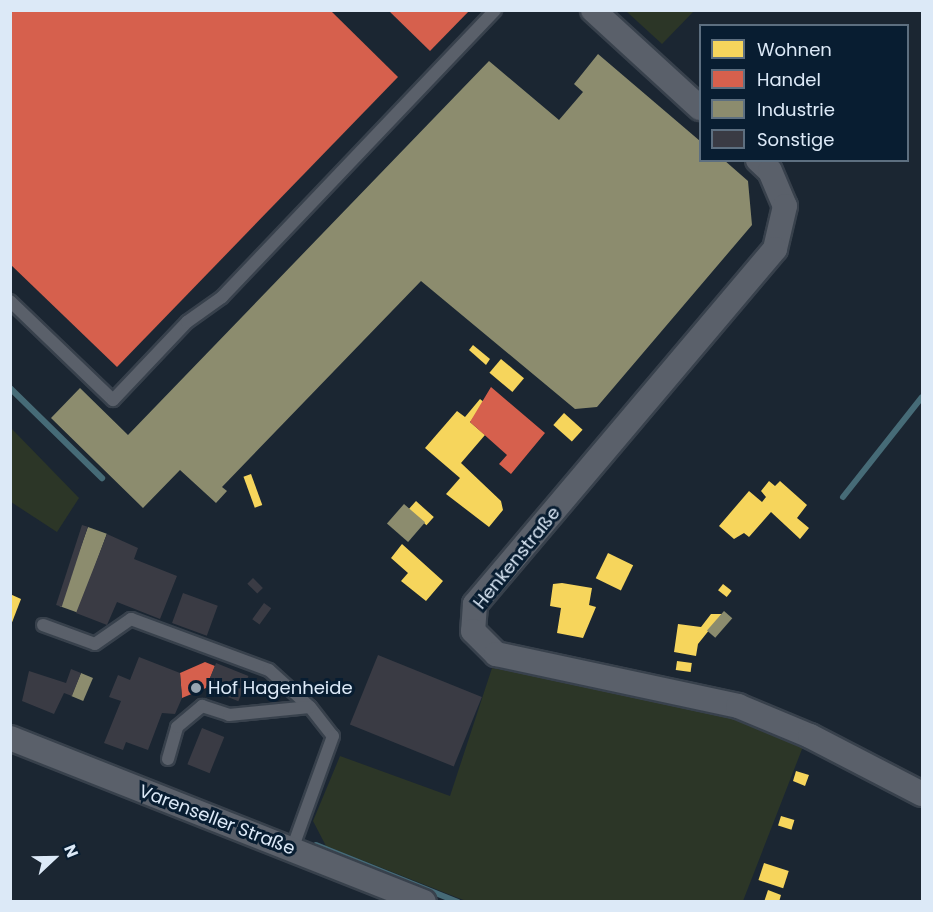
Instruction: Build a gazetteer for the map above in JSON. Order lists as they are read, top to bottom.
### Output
{
  "streets": {
    "street": ["Henkenstraße", "Varenseller Straße"]
  },
  "places": ["Hof Hagenheide"],
  "legend": [
    "Wohnen",
    "Handel",
    "Industrie",
    "Sonstige"
  ],
  "north": "right"
}
